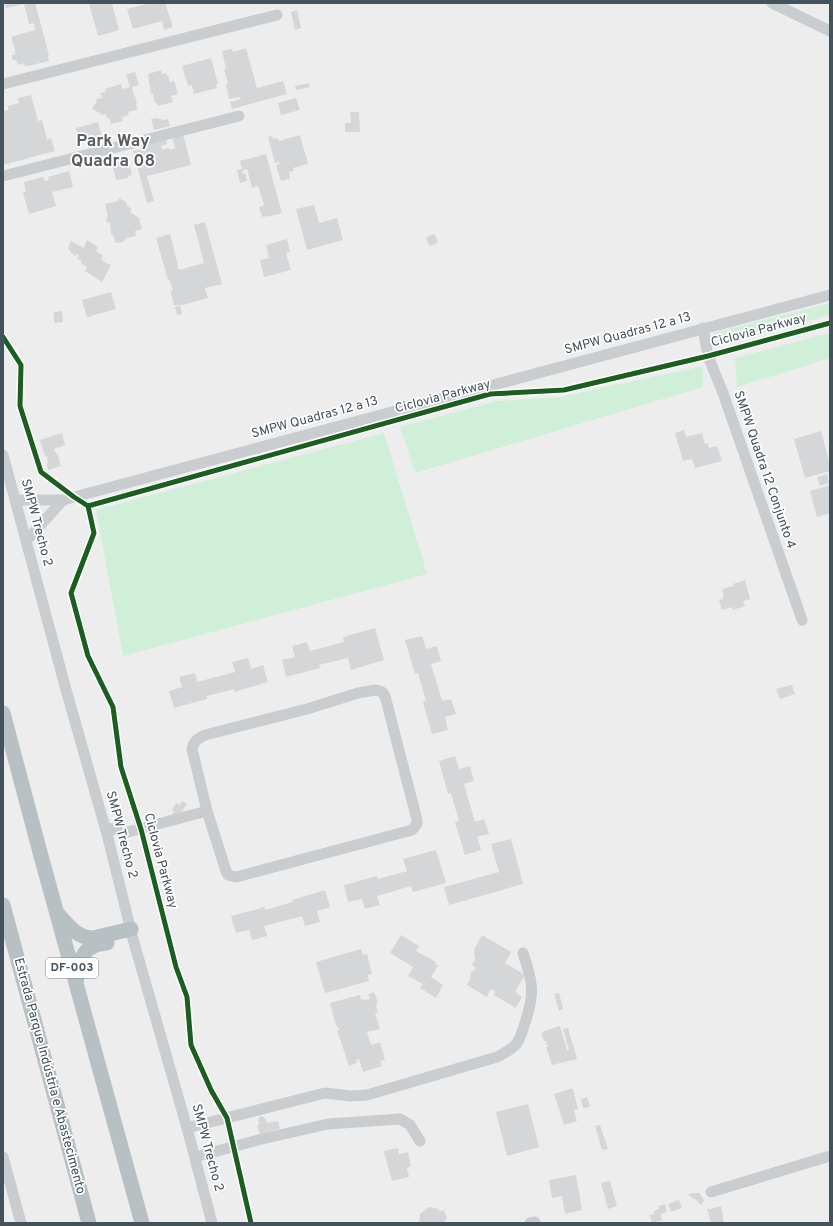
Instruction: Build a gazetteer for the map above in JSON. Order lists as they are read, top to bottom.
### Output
{
  "streets": {
    "highway": ["DF-003", "Estrada Parque Indústria e Abastecimento"],
    "street": ["SMPW Quadras 12 a 13", "SMPW Quadra 12 Conjunto 4", "SMPW Trecho 2"],
    "cycle path": ["Ciclovia Parkway"]
  },
  "crossings": [
    ["SMPW Quadras 12 a 13", "SMPW Quadra 12 Conjunto 4"],
    ["SMPW Quadras 12 a 13", "SMPW Trecho 2"]
  ],
  "districts": ["Park Way Quadra 08"]
}
